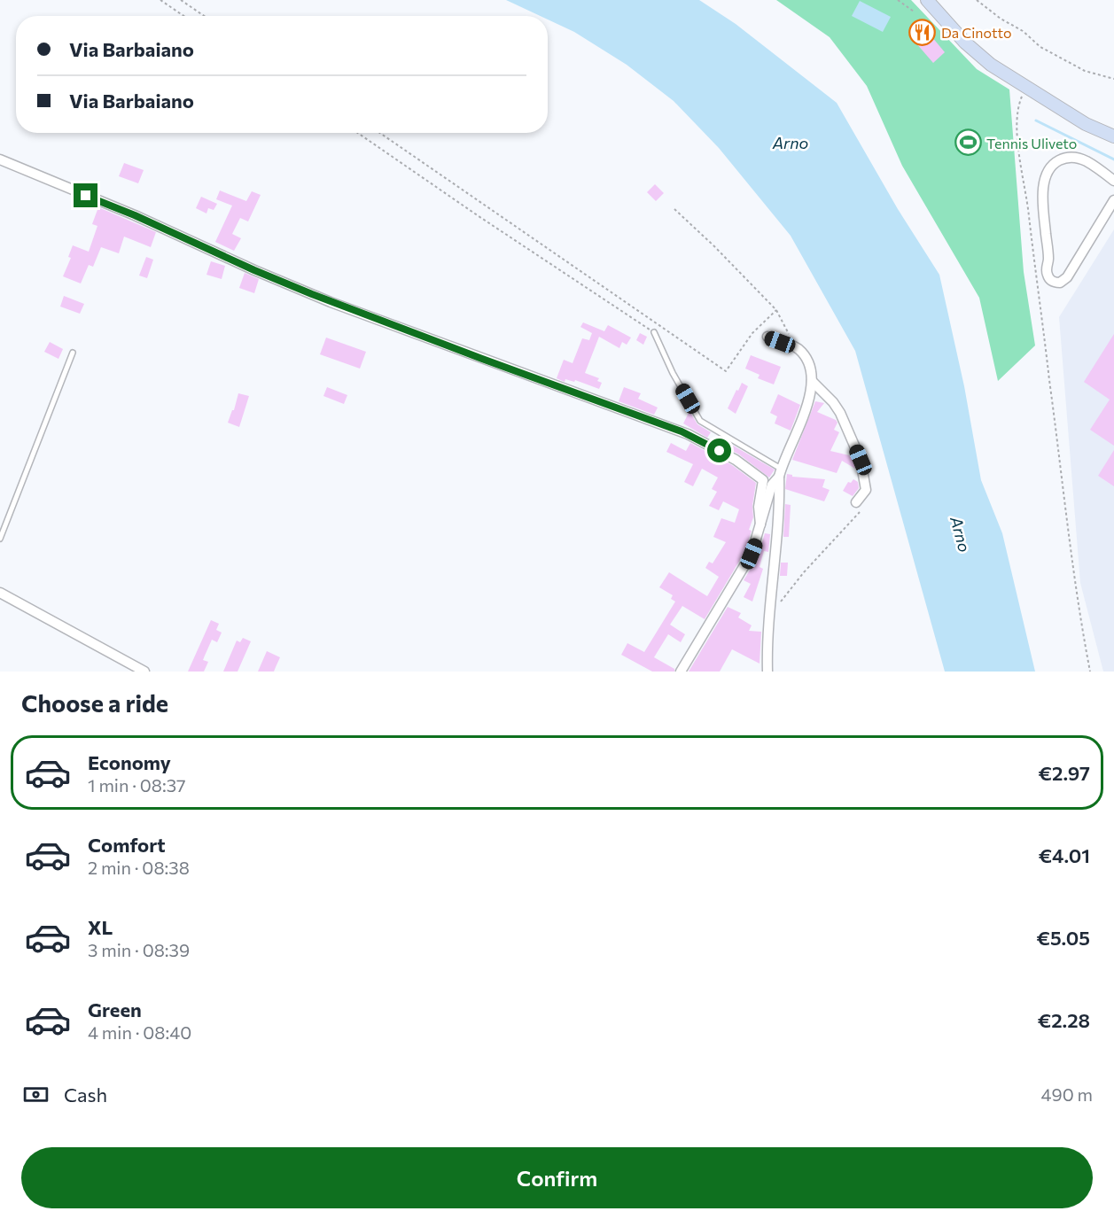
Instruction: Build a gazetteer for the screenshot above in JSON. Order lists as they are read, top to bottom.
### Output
{
  "water": ["Arno"],
  "places": {
    "restaurant": ["Da Cinotto"],
    "sports": ["Tennis Uliveto"]
  },
  "page": {
    "banner": ["Via Barbaiano", "Via Barbaiano"],
    "heading": "Choose a ride",
    "list": [
      {
        "name": "Economy",
        "note": "1 min · 08:37",
        "value": "€2.97"
      },
      {
        "name": "Comfort",
        "note": "2 min · 08:38",
        "value": "€4.01"
      },
      {
        "name": "XL",
        "note": "3 min · 08:39",
        "value": "€5.05"
      },
      {
        "name": "Green",
        "note": "4 min · 08:40",
        "value": "€2.28"
      }
    ],
    "pay": ["Cash", "490 m"],
    "buttons": "Confirm"
  }
}
